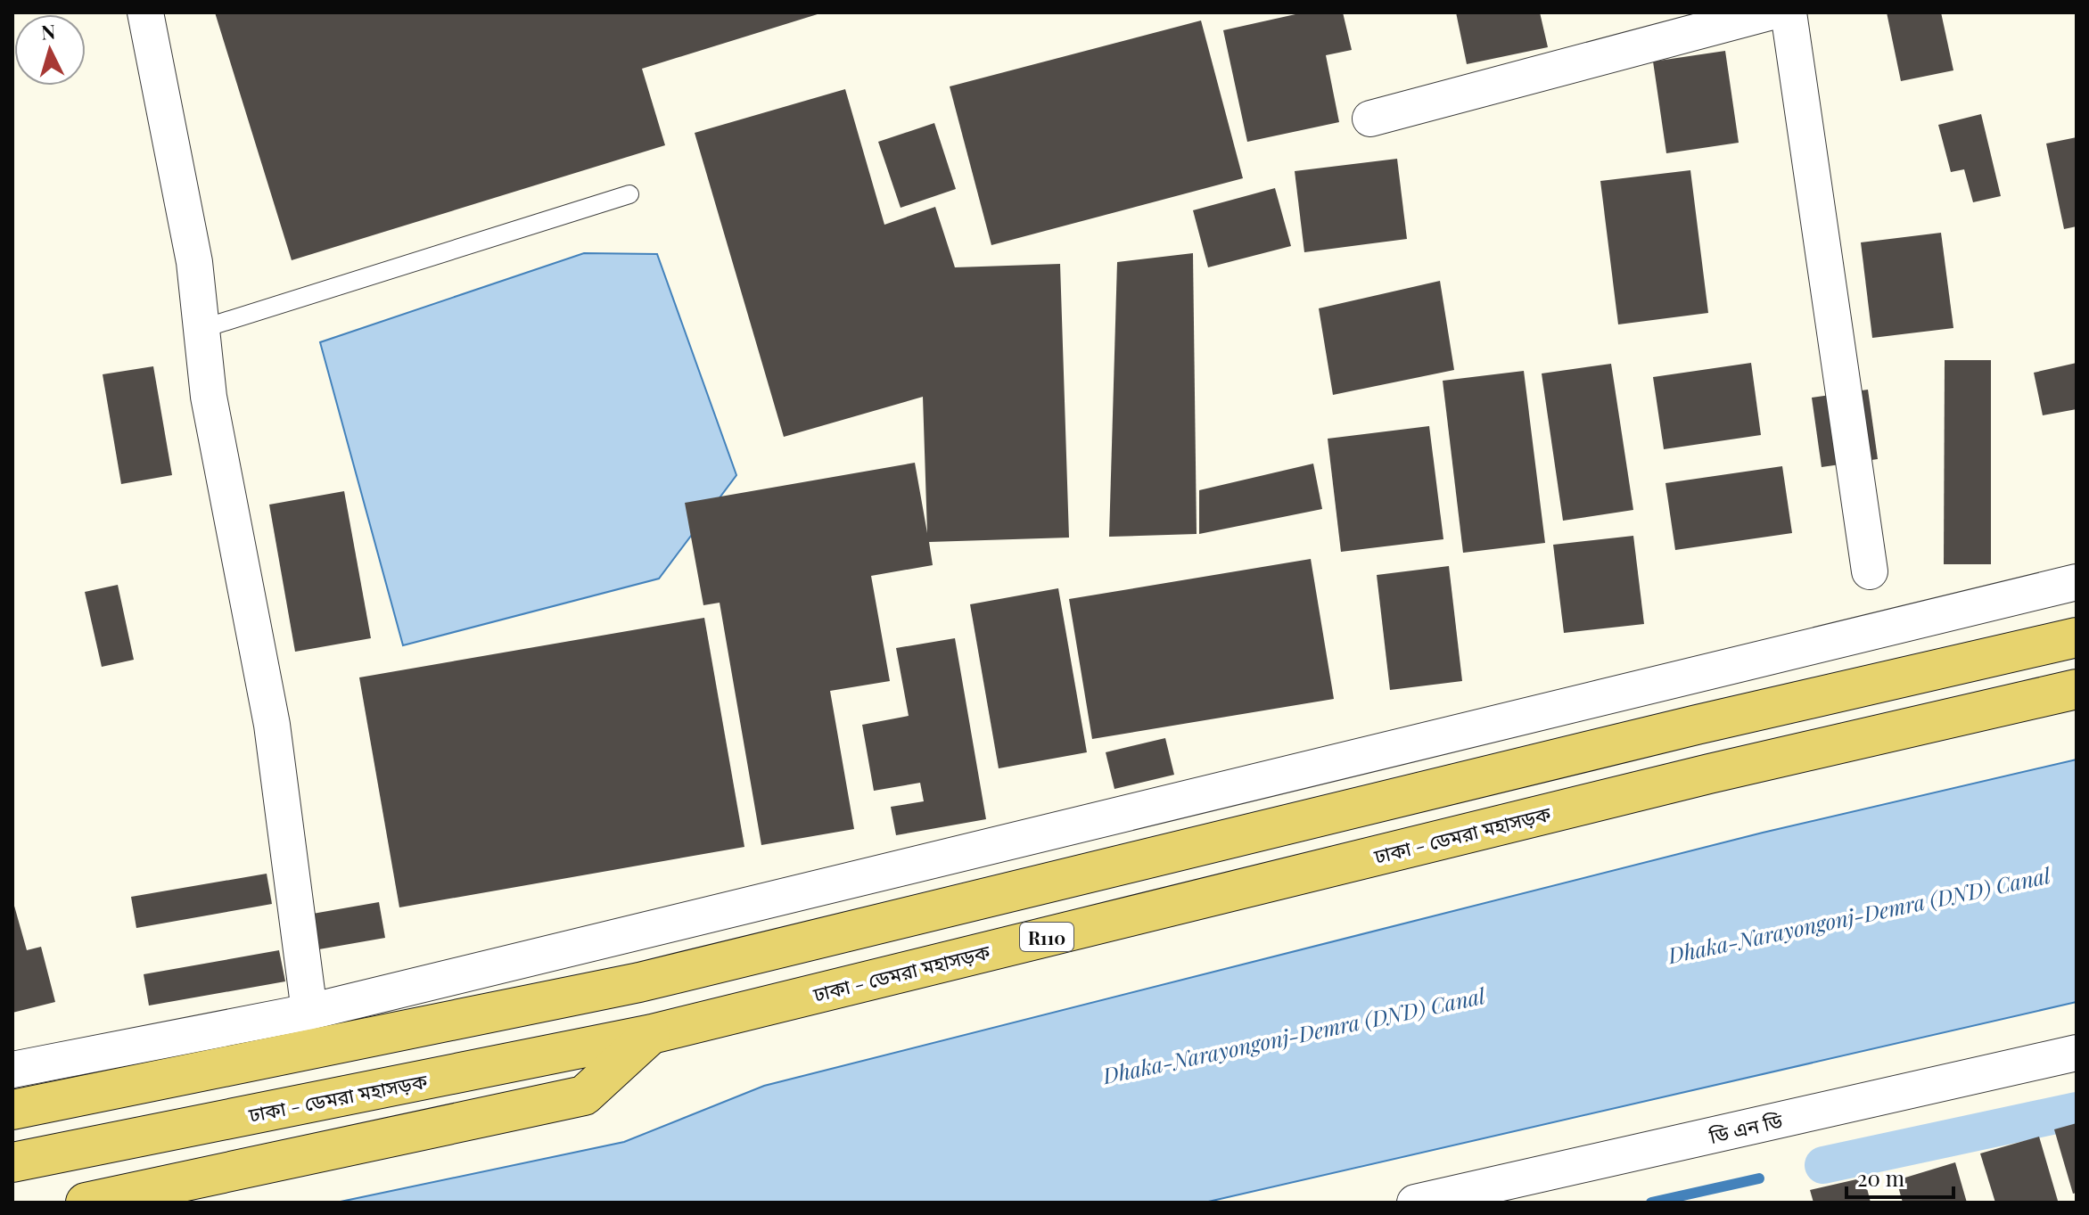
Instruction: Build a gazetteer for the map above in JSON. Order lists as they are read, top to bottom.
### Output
{
  "streets": {
    "main road": ["ঢাকা - ডেমরা মহাসড়ক", "R110"],
    "street": ["ডি এন ডি"]
  },
  "water": ["Dhaka-Narayongonj-Demra (DND) Canal"],
  "scale_bar": "20 m",
  "north": "top"
}
